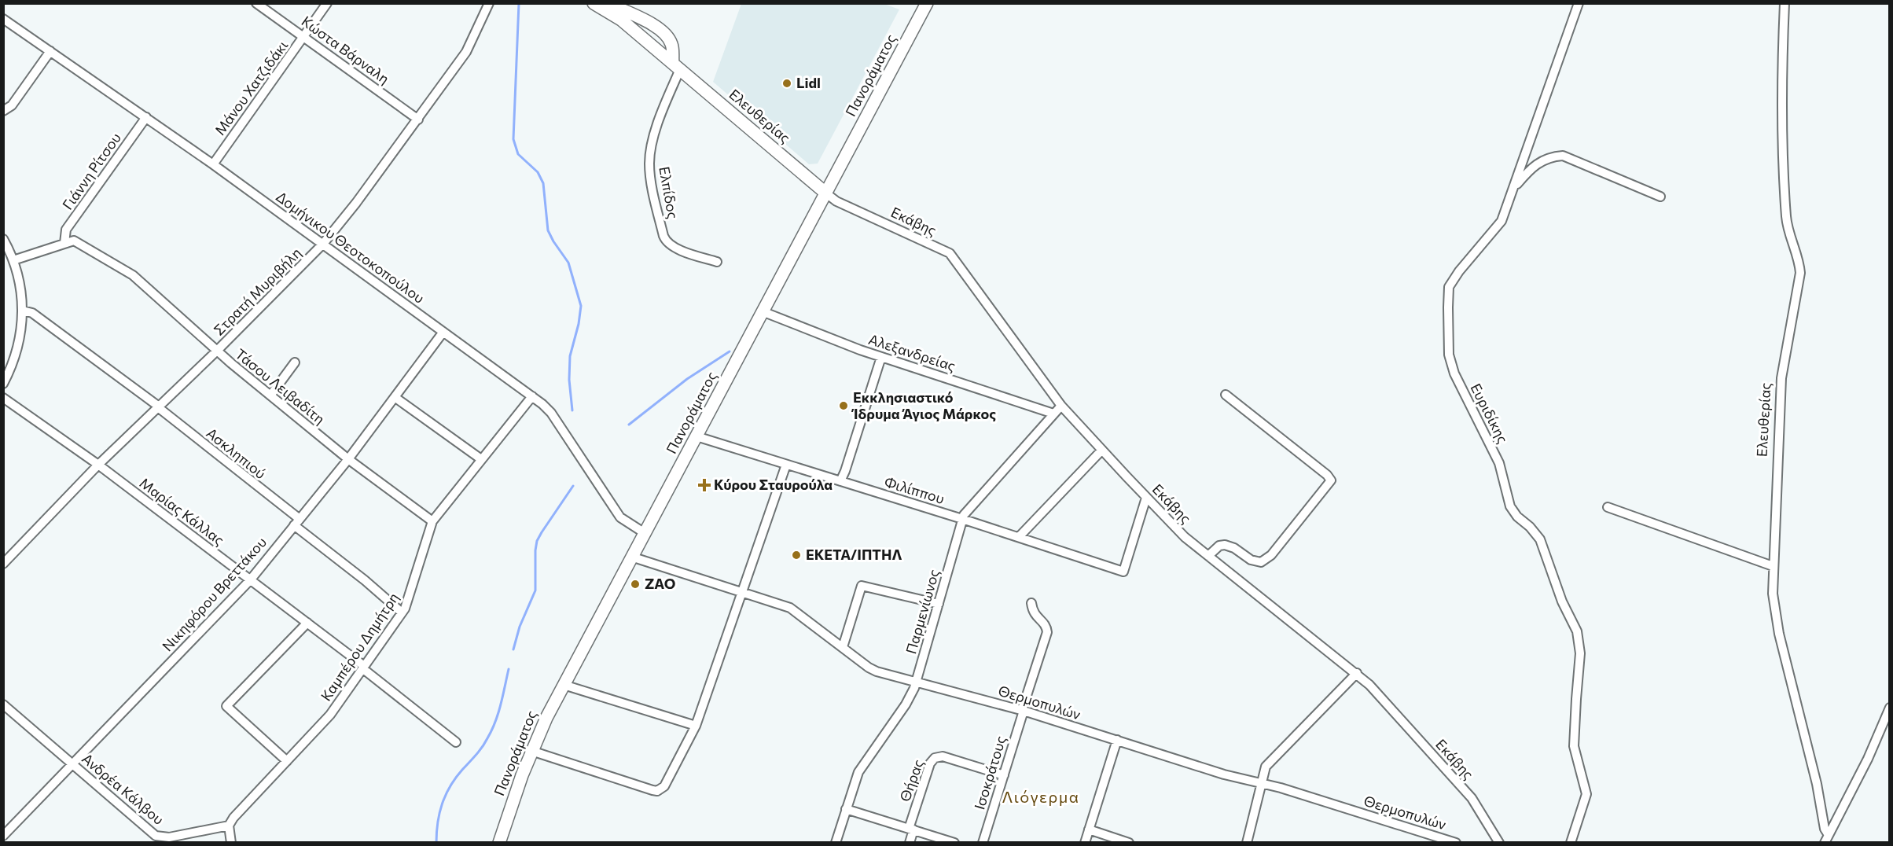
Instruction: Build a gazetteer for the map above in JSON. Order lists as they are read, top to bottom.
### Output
{
  "streets": {
    "main road": ["Πανοράματος", "Ελευθερίας"],
    "street": [
      "Κώστα Βάρναλη",
      "Μάνου Χατζιδάκι",
      "Γιάννη Ρίτσου",
      "Ελπίδος",
      "Εκάβης",
      "Δομήνικου Θεοτοκοπούλου",
      "Στρατή Μυριβήλη",
      "Αλεξανδρείας",
      "Τάσου Λειβαδίτη",
      "Ευριδίκης",
      "Ασκληπιού",
      "Φιλίππου",
      "Μαρίας Κάλλας",
      "Νικηφόρου Βρεττάκου",
      "Παρμενίωνος",
      "Καμπέρου Δημήτρη",
      "Θερμοπυλών",
      "Ισοκράτους",
      "Θήρας",
      "Ανδρέα Κάλβου"
    ]
  },
  "crossings": [
    ["Κώστα Βάρναλη", "Μάνου Χατζιδάκι"],
    ["Κώστα Βάρναλη", "Στρατή Μυριβήλη"],
    ["Πανοράματος", "Ελευθερίας"],
    ["Πανοράματος", "Εκάβης"],
    ["Πανοράματος", "Δομήνικου Θεοτοκοπούλου"],
    ["Πανοράματος", "Αλεξανδρείας"],
    ["Πανοράματος", "Φιλίππου"],
    ["Πανοράματος", "Θερμοπυλών"],
    ["Μάνου Χατζιδάκι", "Δομήνικου Θεοτοκοπούλου"],
    ["Ελευθερίας", "Ελπίδος"],
    ["Ελευθερίας", "Εκάβης"],
    ["Γιάννη Ρίτσου", "Δομήνικου Θεοτοκοπούλου"],
    ["Γιάννη Ρίτσου", "Τάσου Λειβαδίτη"],
    ["Εκάβης", "Φιλίππου"],
    ["Εκάβης", "Παρμενίωνος"],
    ["Δομήνικου Θεοτοκοπούλου", "Στρατή Μυριβήλη"],
    ["Δομήνικου Θεοτοκοπούλου", "Νικηφόρου Βρεττάκου"],
    ["Δομήνικου Θεοτοκοπούλου", "Καμπέρου Δημήτρη"],
    ["Στρατή Μυριβήλη", "Τάσου Λειβαδίτη"],
    ["Στρατή Μυριβήλη", "Ασκληπιού"],
    ["Στρατή Μυριβήλη", "Μαρίας Κάλλας"],
    ["Αλεξανδρείας", "Παρμενίωνος"],
    ["Τάσου Λειβαδίτη", "Νικηφόρου Βρεττάκου"],
    ["Τάσου Λειβαδίτη", "Καμπέρου Δημήτρη"],
    ["Ασκληπιού", "Νικηφόρου Βρεττάκου"],
    ["Ασκληπιού", "Καμπέρου Δημήτρη"],
    ["Φιλίππου", "Παρμενίωνος"],
    ["Μαρίας Κάλλας", "Νικηφόρου Βρεττάκου"],
    ["Μαρίας Κάλλας", "Καμπέρου Δημήτρη"],
    ["Νικηφόρου Βρεττάκου", "Ανδρέα Κάλβου"],
    ["Παρμενίωνος", "Θερμοπυλών"],
    ["Καμπέρου Δημήτρη", "Ανδρέα Κάλβου"],
    ["Θερμοπυλών", "Ισοκράτους"],
    ["Ισοκράτους", "Θήρας"]
  ],
  "districts": ["Λιόγερμα"],
  "places": {
    "other": [
      "Lidl",
      "Εκκλησιαστικό Ίδρυμα Άγιος Μάρκος",
      "ΕΚΕΤΑ/ΙΠΤΗΛ",
      "ZAO"
    ],
    "health": ["Κύρου Σταυρούλα"]
  }
}
